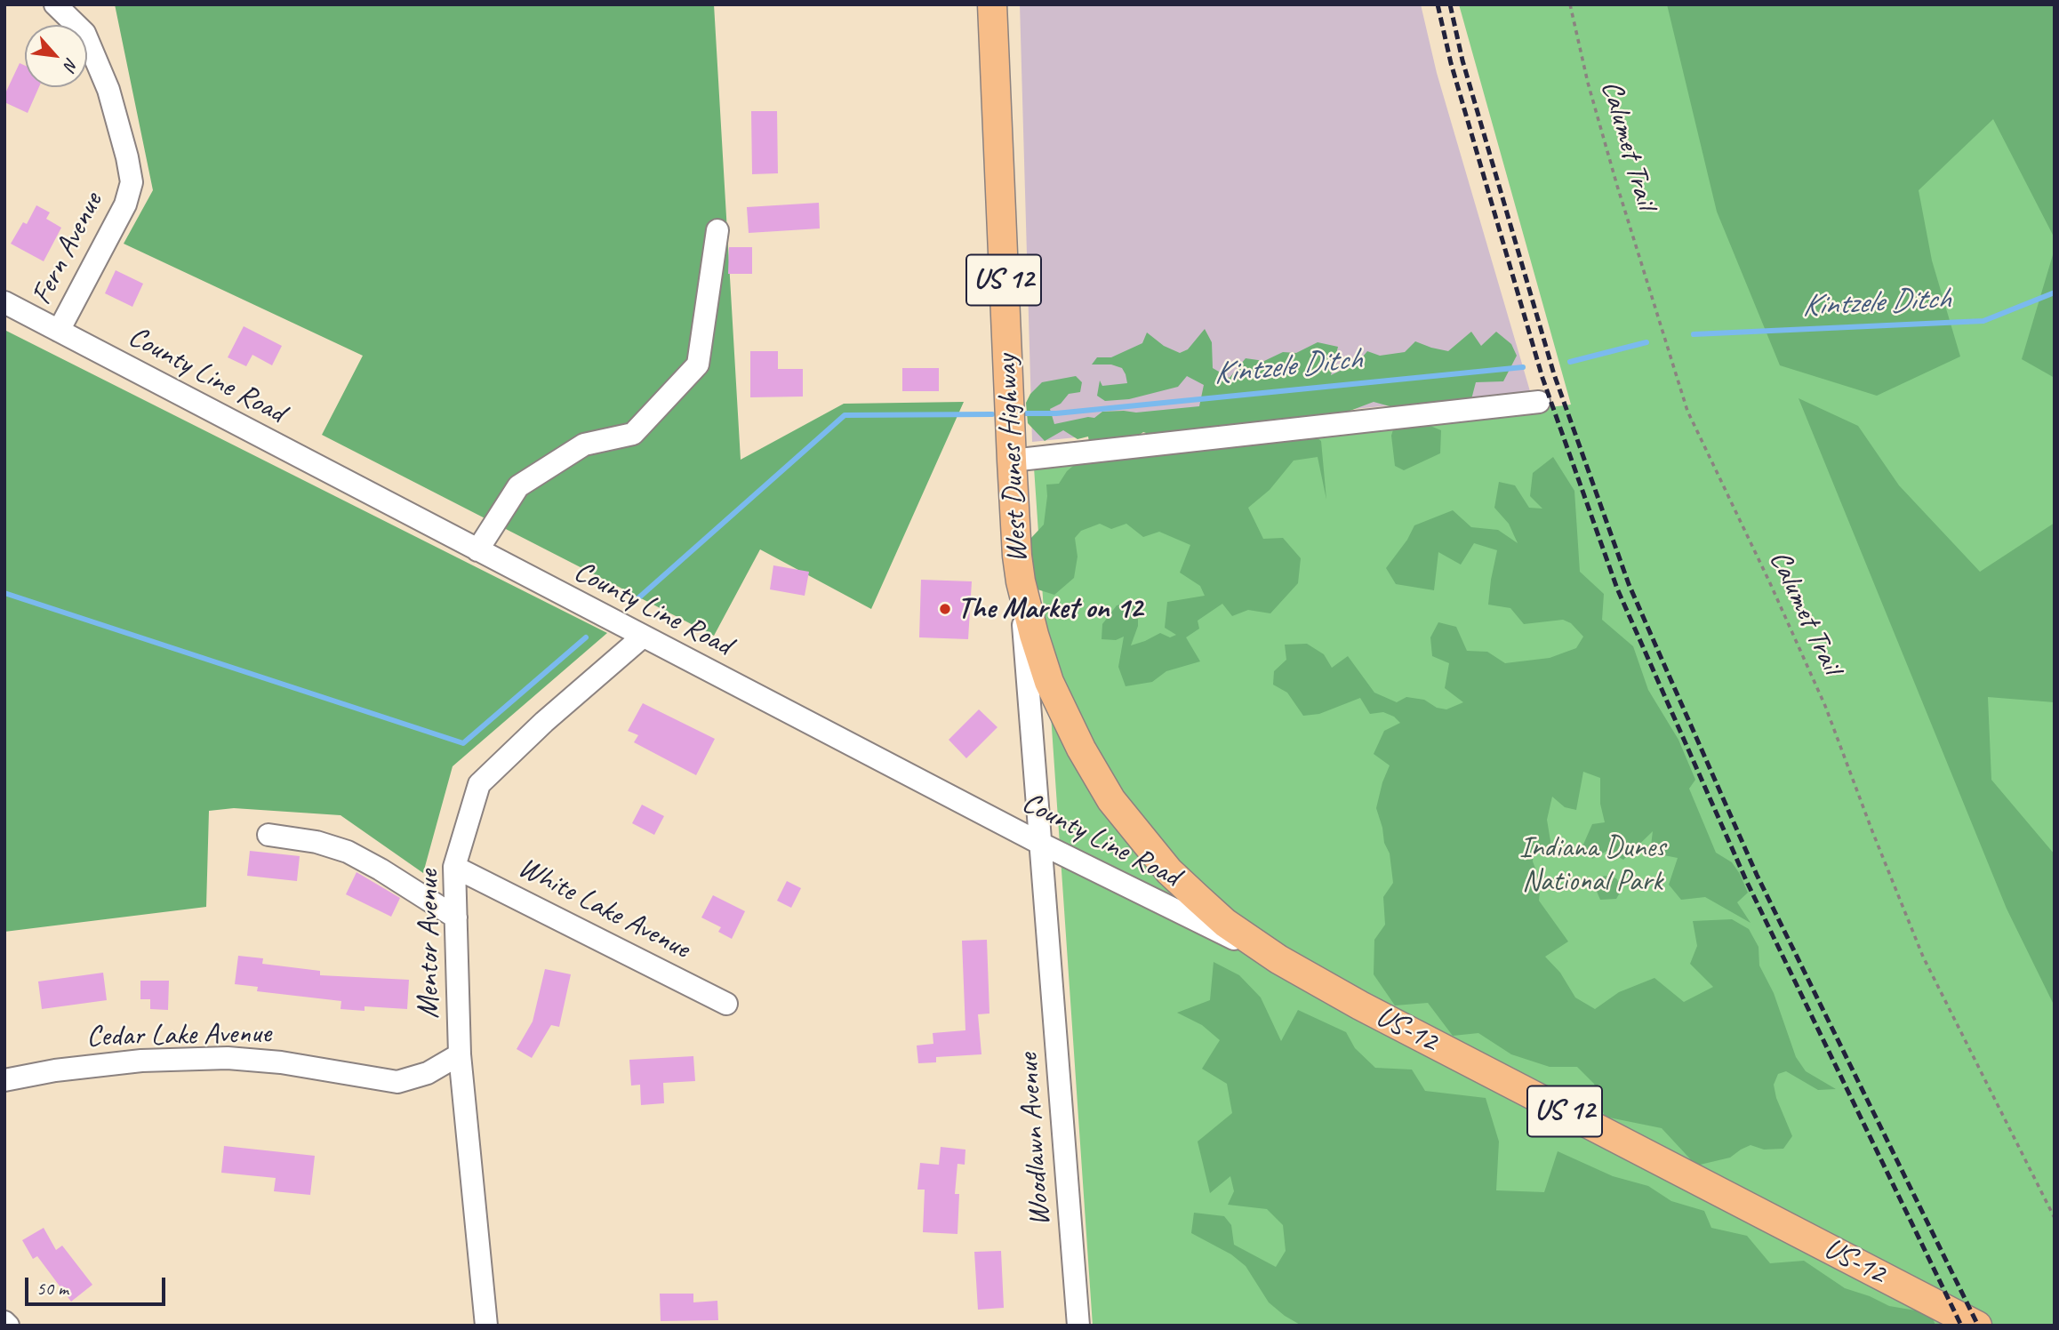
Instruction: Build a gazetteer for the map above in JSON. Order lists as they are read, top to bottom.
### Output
{
  "streets": {
    "main road": ["US 12", "West Dunes Highway", "US-12"],
    "street": [
      "Fern Avenue",
      "County Line Road",
      "White Lake Avenue",
      "Mentor Avenue",
      "Cedar Lake Avenue",
      "Woodlawn Avenue"
    ],
    "path": ["Calumet Trail"]
  },
  "crossings": [
    ["Fern Avenue", "County Line Road"],
    ["County Line Road", "West Dunes Highway"],
    ["County Line Road", "Mentor Avenue"],
    ["County Line Road", "US-12"],
    ["West Dunes Highway", "US-12"],
    ["West Dunes Highway", "Woodlawn Avenue"],
    ["White Lake Avenue", "Mentor Avenue"],
    ["Mentor Avenue", "Cedar Lake Avenue"]
  ],
  "water": ["Kintzele Ditch"],
  "parks": ["Indiana Dunes National Park"],
  "places": ["The Market on 12"],
  "scale_bar": "50 m",
  "north": "bottom right"
}
